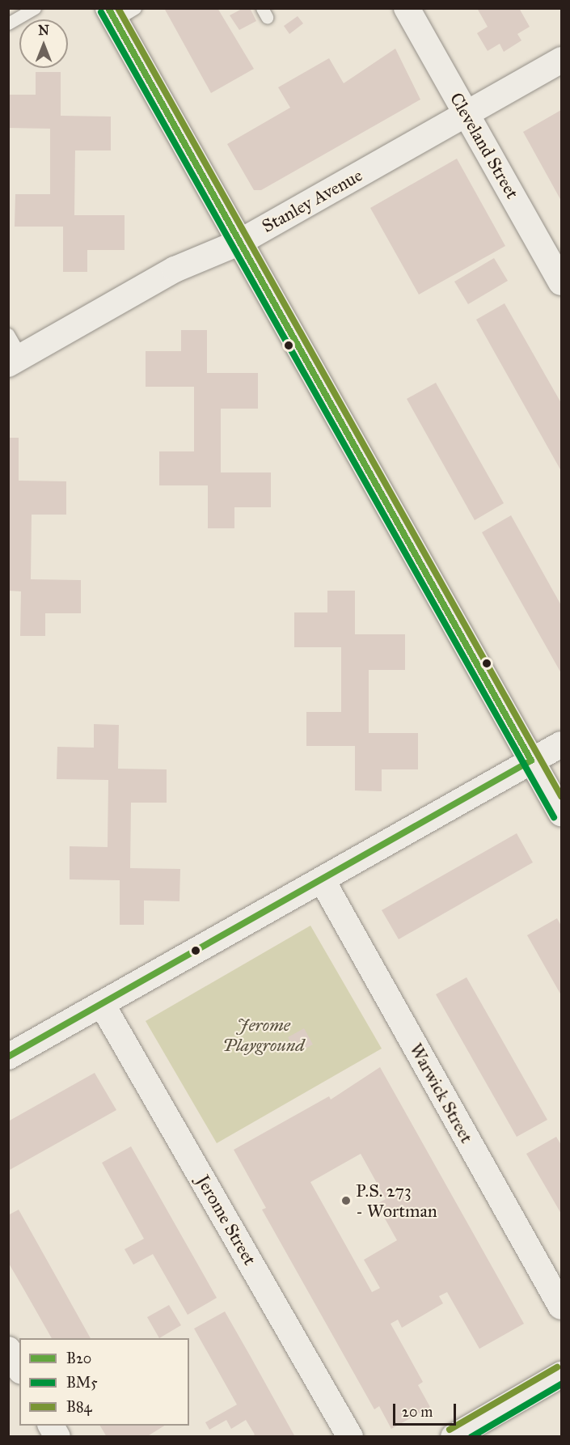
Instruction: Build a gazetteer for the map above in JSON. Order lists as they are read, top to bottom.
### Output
{
  "streets": {
    "street": [
      "Cleveland Street",
      "Stanley Avenue",
      "Warwick Street",
      "Jerome Street"
    ]
  },
  "crossings": [
    ["Cleveland Street", "Stanley Avenue"]
  ],
  "parks": ["Jerome Playground"],
  "places": ["P.S. 273 - Wortman"],
  "lines": ["transit line B20", "transit line B84", "transit line BM5"],
  "legend": ["B20", "BM5", "B84"],
  "scale_bar": "20 m",
  "north": "top"
}
